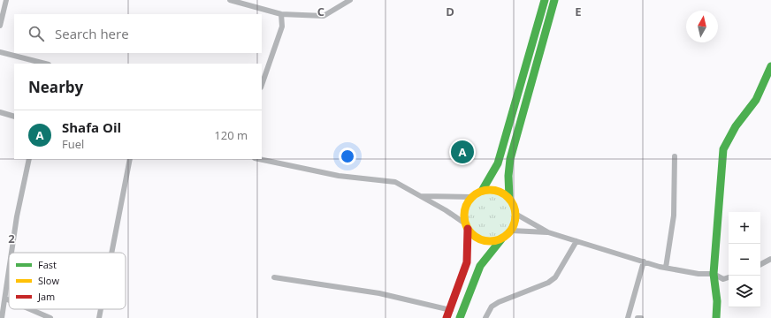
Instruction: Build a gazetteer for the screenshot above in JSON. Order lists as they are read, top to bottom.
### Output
{
  "legend": ["Fast", "Slow", "Jam"],
  "north": "top",
  "page": {
    "search": "Search here",
    "heading": "Nearby",
    "list": [
      {
        "mark": "A",
        "name": "Shafa Oil",
        "note": "Fuel",
        "value": "120 m"
      }
    ],
    "pins": "A",
    "map_buttons": ["+", "−"]
  },
  "grid": {
    "columns": ["C", "D", "E"],
    "rows": ["2"]
  }
}
